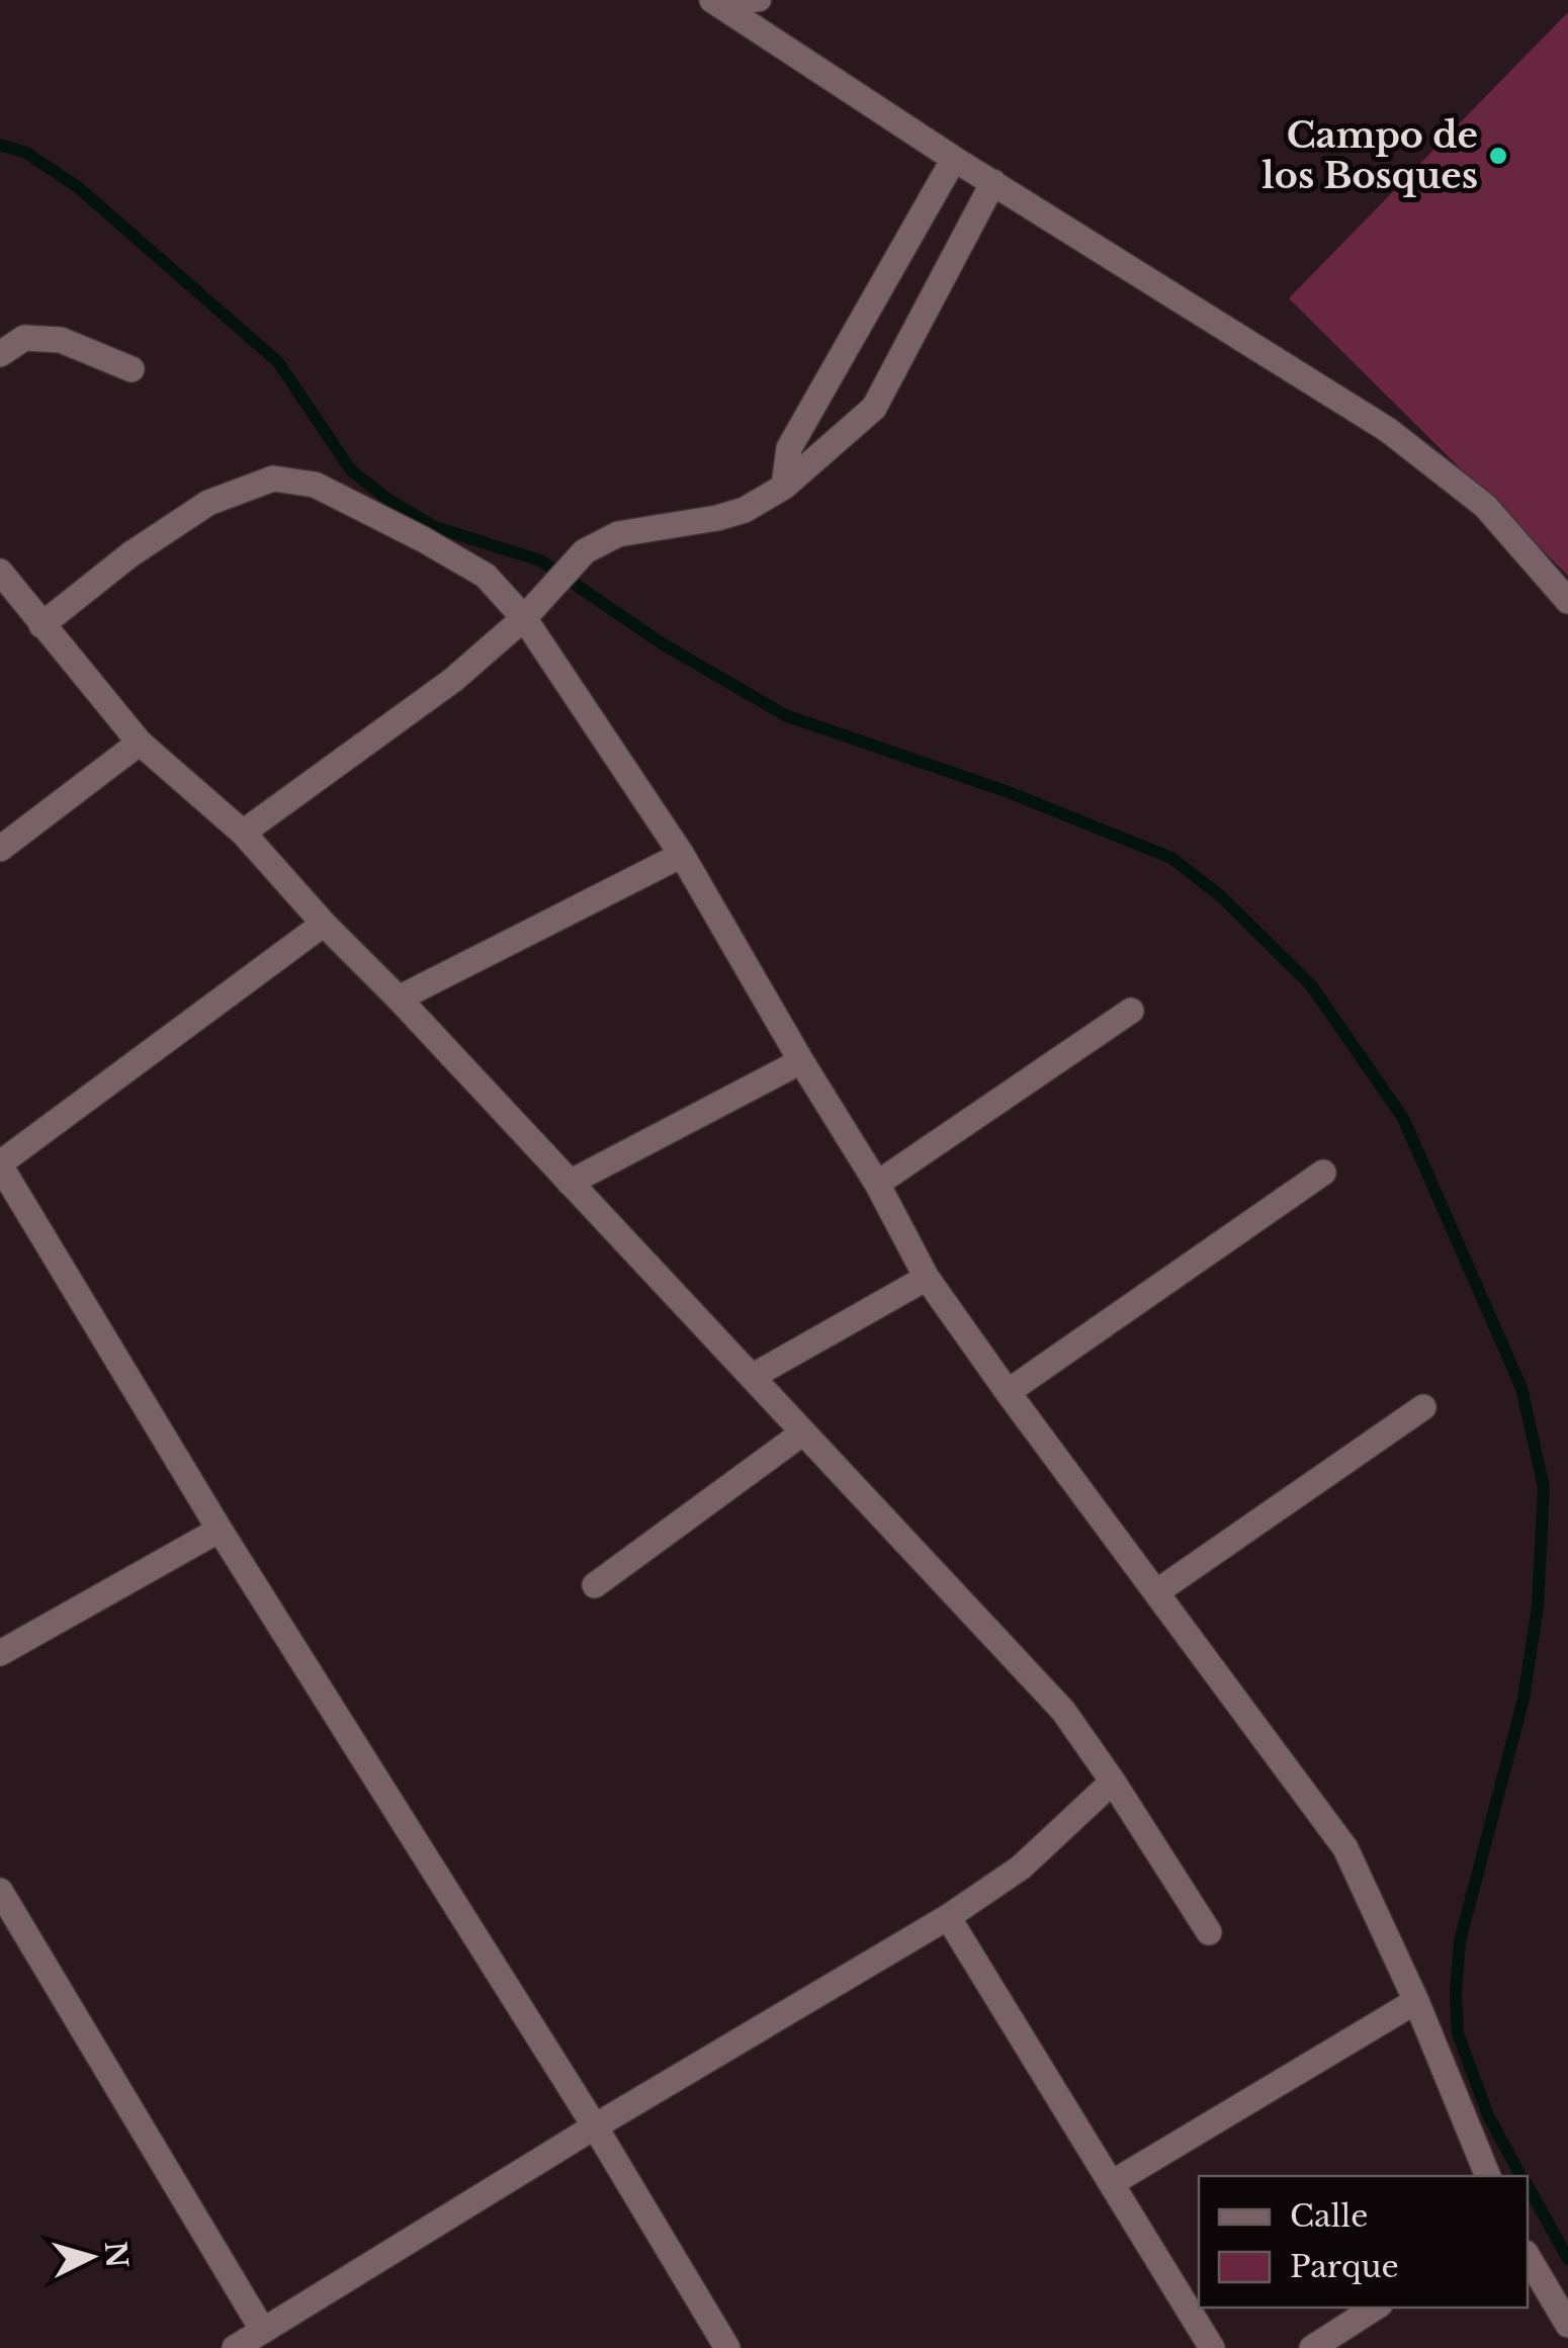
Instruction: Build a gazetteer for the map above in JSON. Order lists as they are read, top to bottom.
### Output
{
  "places": ["Campo de los Bosques"],
  "legend": ["Calle", "Parque"],
  "north": "right"
}
